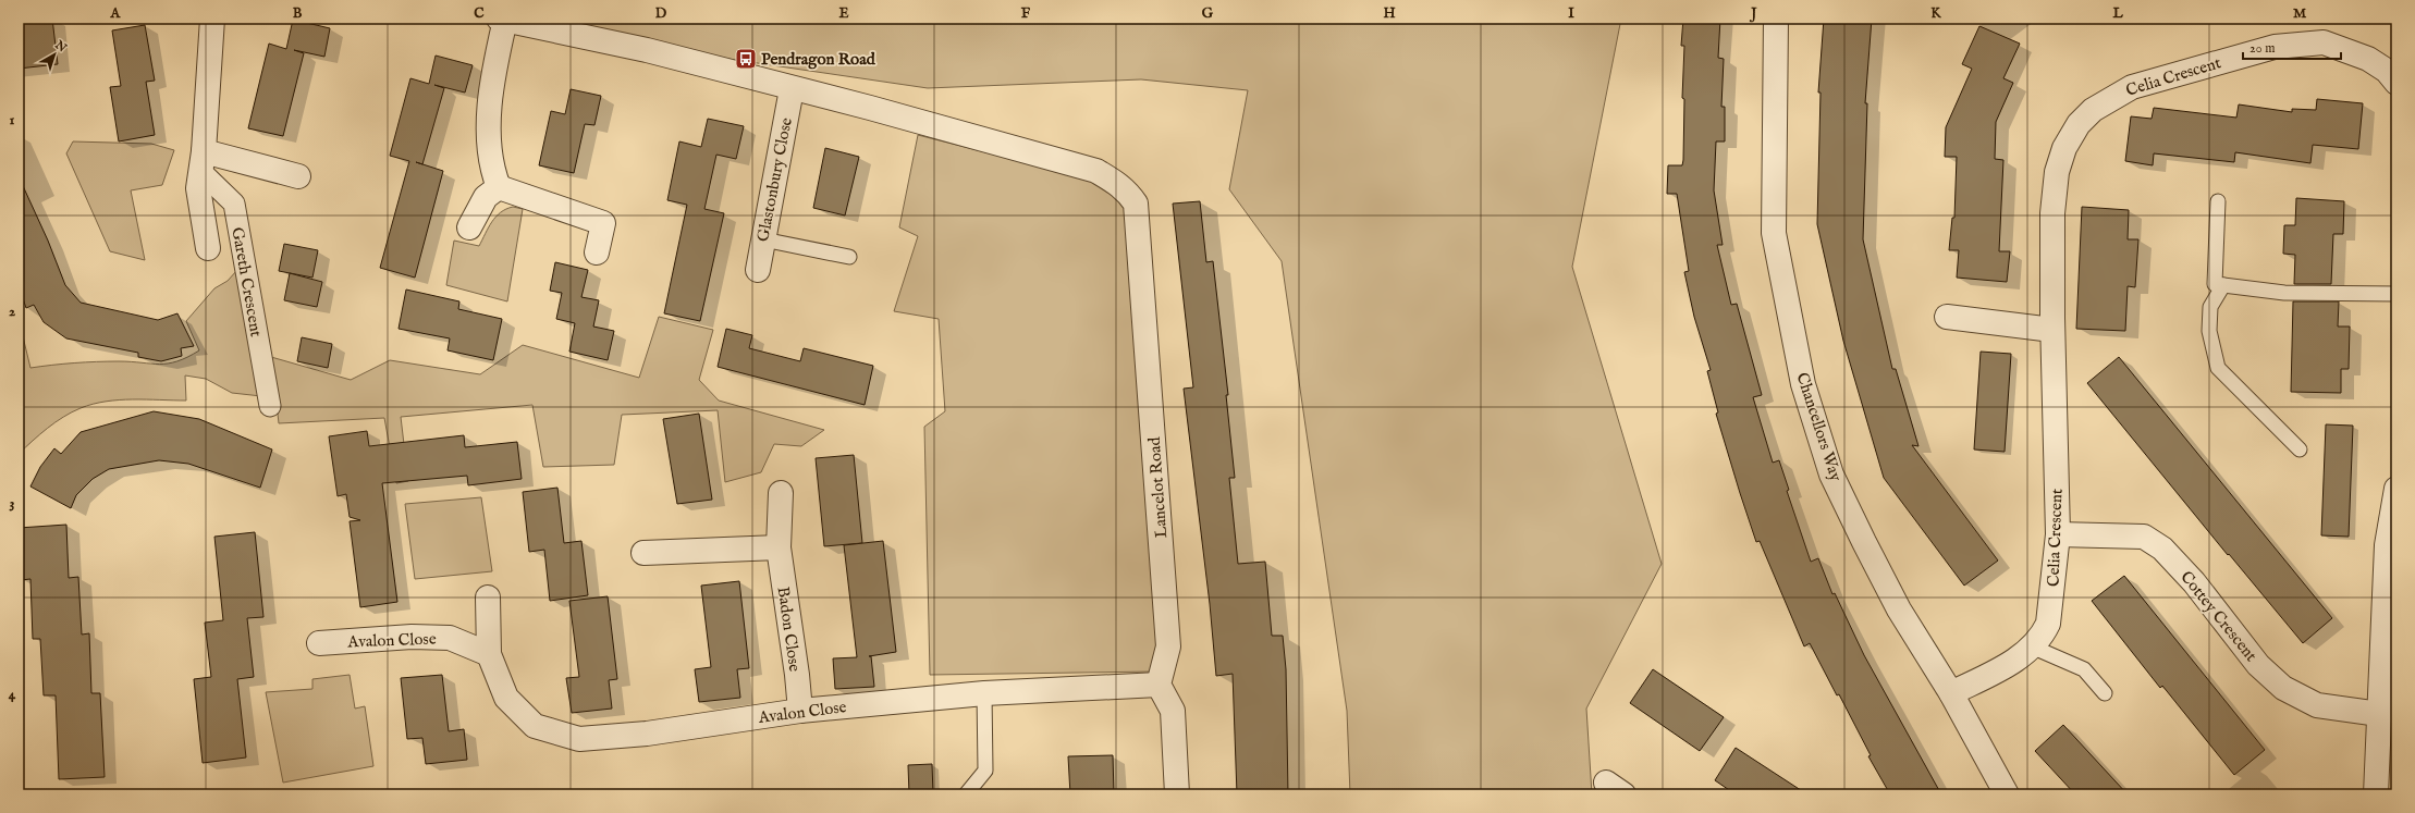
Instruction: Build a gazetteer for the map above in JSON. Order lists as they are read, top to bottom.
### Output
{
  "streets": {
    "street": [
      "Celia Crescent",
      "Glastonbury Close",
      "Gareth Crescent",
      "Chancellors Way",
      "Lancelot Road",
      "Cottey Crescent",
      "Badon Close",
      "Avalon Close"
    ]
  },
  "crossings": [
    ["Celia Crescent", "Chancellors Way"],
    ["Celia Crescent", "Cottey Crescent"],
    ["Glastonbury Close", "Lancelot Road"],
    ["Lancelot Road", "Avalon Close"],
    ["Badon Close", "Avalon Close"]
  ],
  "places": {
    "bus stop": ["Pendragon Road"]
  },
  "scale_bar": "20 m",
  "north": "top right",
  "grid": {
    "columns": [
      "A",
      "B",
      "C",
      "D",
      "E",
      "F",
      "G",
      "H",
      "I",
      "J",
      "K",
      "L",
      "M"
    ],
    "rows": [
      "1",
      "2",
      "3",
      "4"
    ]
  }
}
